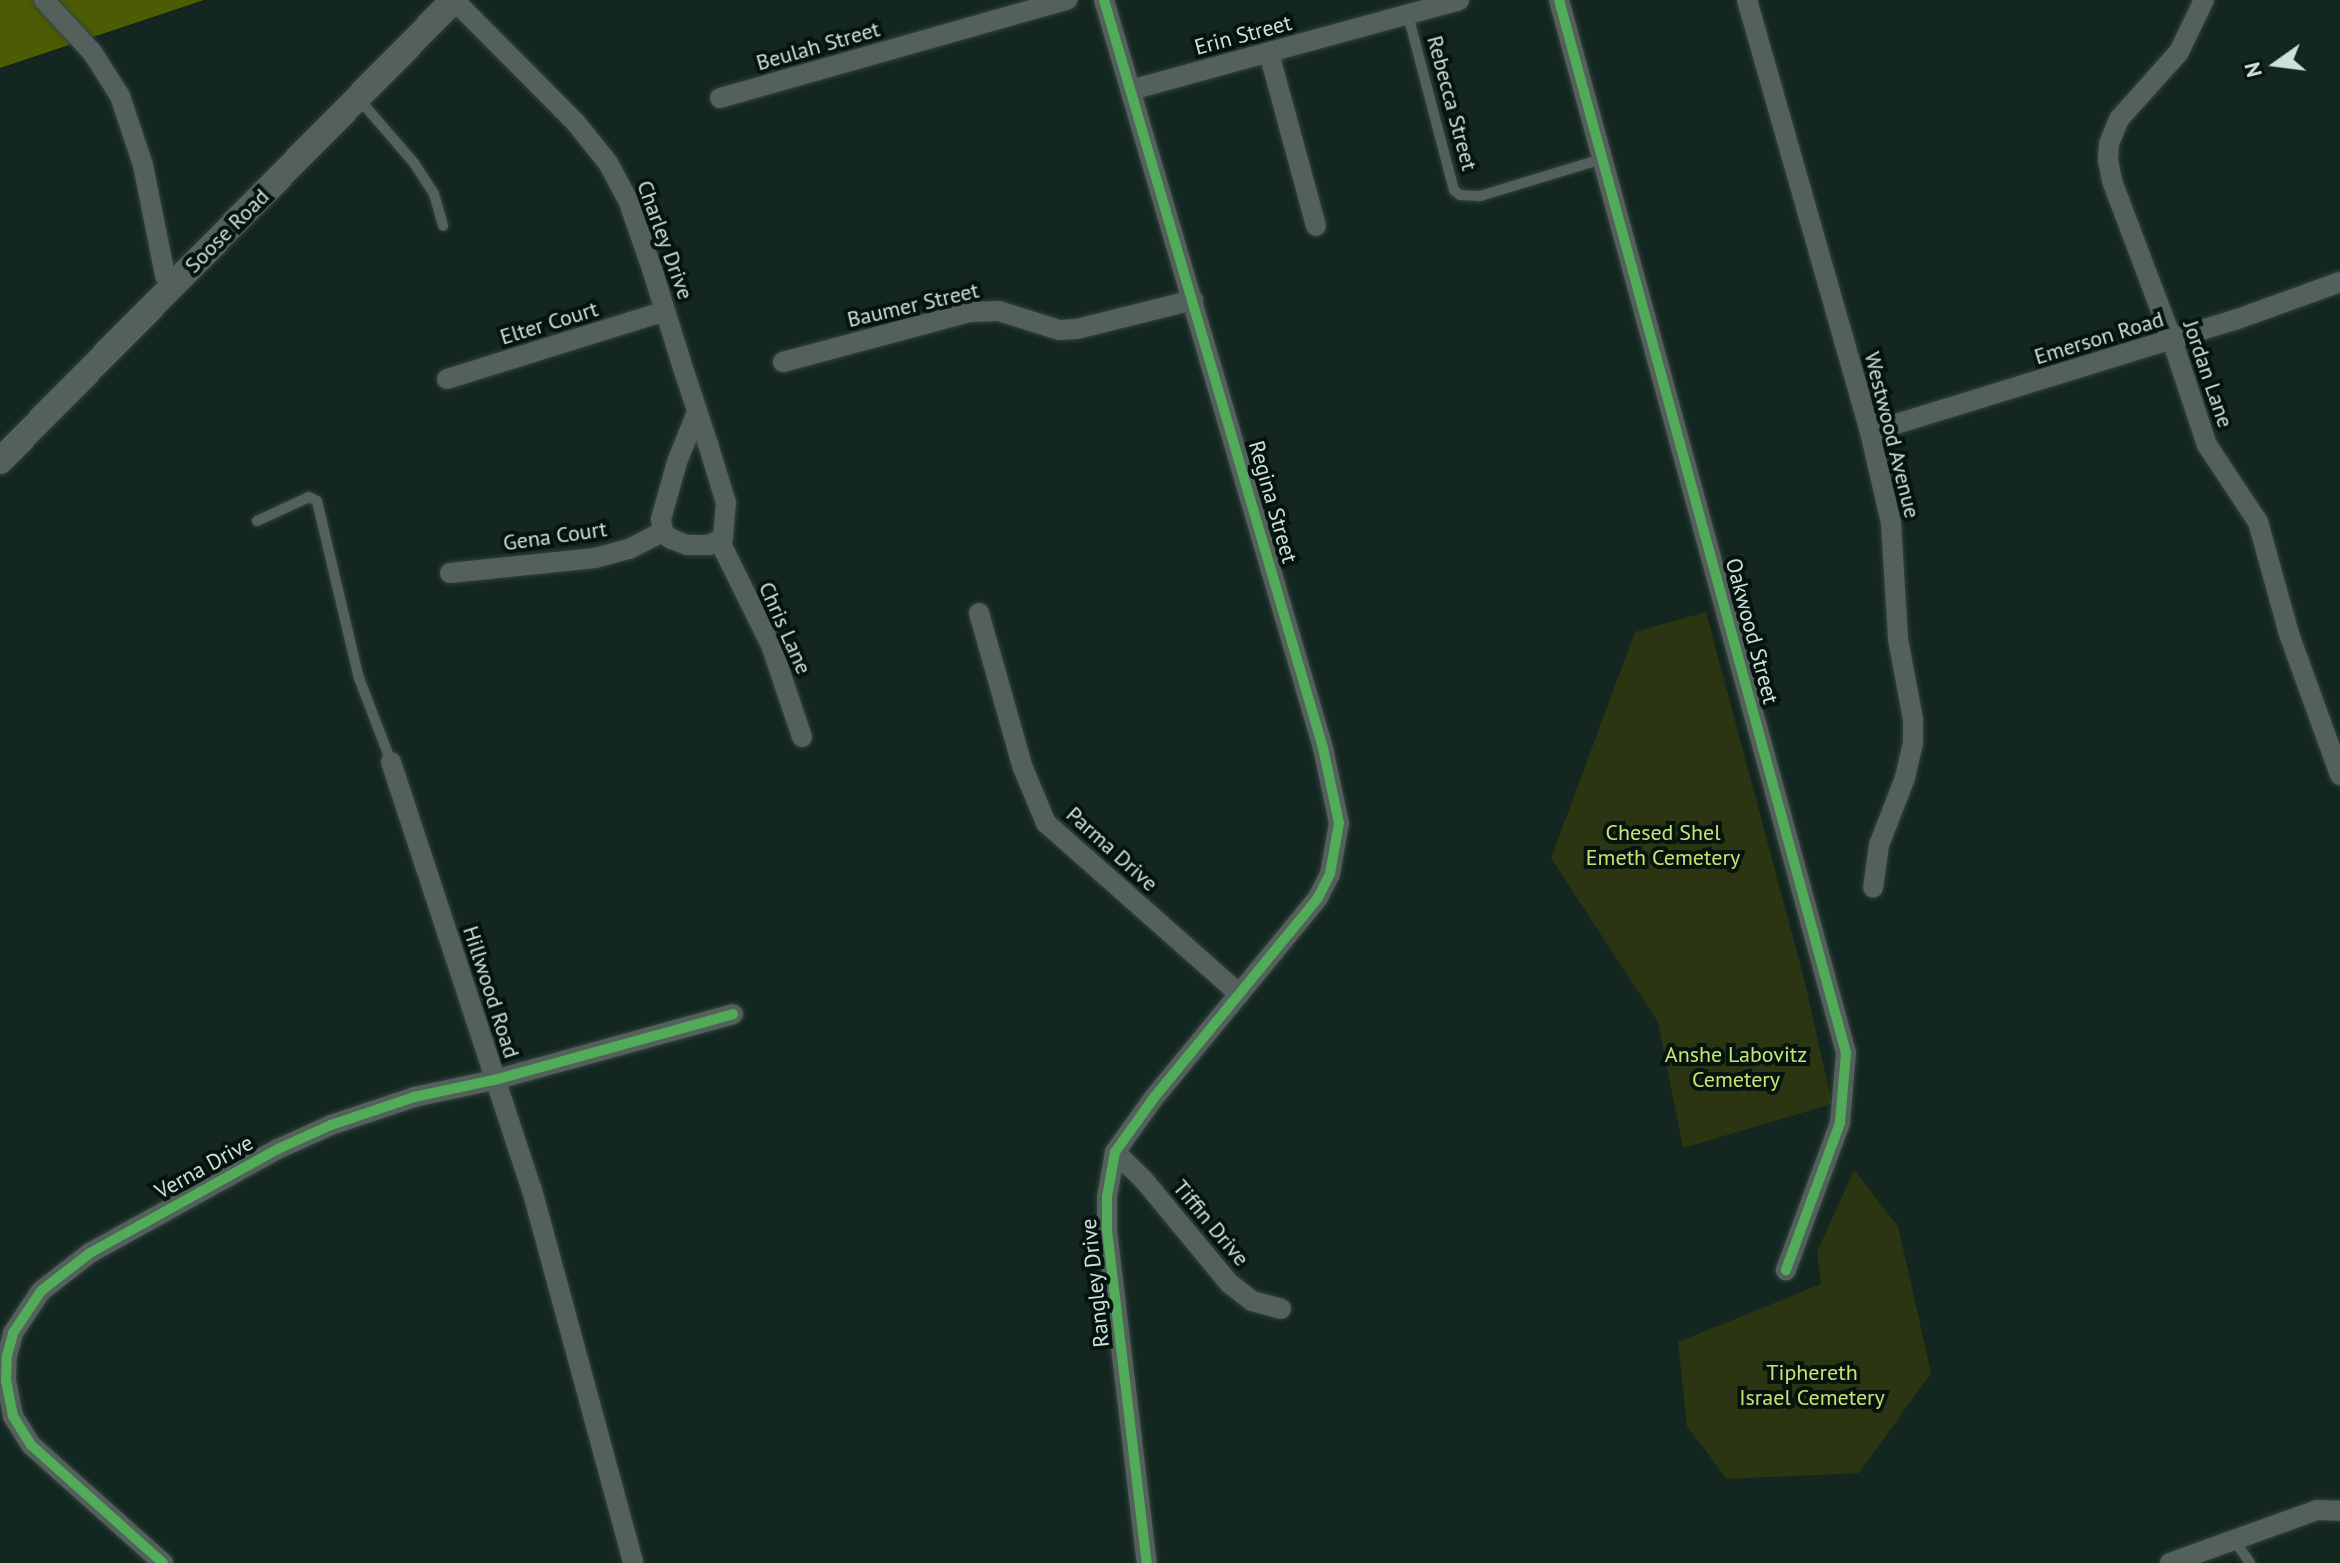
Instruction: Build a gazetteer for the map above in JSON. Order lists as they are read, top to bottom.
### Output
{
  "streets": {
    "street": [
      "Erin Street",
      "Beulah Street",
      "Soose Road",
      "Charley Drive",
      "Baumer Street",
      "Elter Court",
      "Emerson Road",
      "Jordan Lane",
      "Westwood Avenue",
      "Regina Street",
      "Gena Court",
      "Chris Lane",
      "Oakwood Street",
      "Parma Drive",
      "Hillwood Road",
      "Verna Drive",
      "Tiffin Drive",
      "Rangley Drive"
    ],
    "lane": ["Rebecca Street"]
  },
  "crossings": [
    ["Erin Street", "Rebecca Street"],
    ["Erin Street", "Regina Street"],
    ["Rebecca Street", "Oakwood Street"],
    ["Soose Road", "Charley Drive"],
    ["Charley Drive", "Elter Court"],
    ["Charley Drive", "Chris Lane"],
    ["Baumer Street", "Regina Street"],
    ["Emerson Road", "Jordan Lane"],
    ["Emerson Road", "Westwood Avenue"],
    ["Regina Street", "Parma Drive"],
    ["Regina Street", "Rangley Drive"],
    ["Parma Drive", "Rangley Drive"],
    ["Hillwood Road", "Verna Drive"],
    ["Tiffin Drive", "Rangley Drive"]
  ],
  "parks": ["Chesed Shel Emeth Cemetery", "Anshe Labovitz Cemetery", "Tiphereth Israel Cemetery"],
  "north": "left"
}
